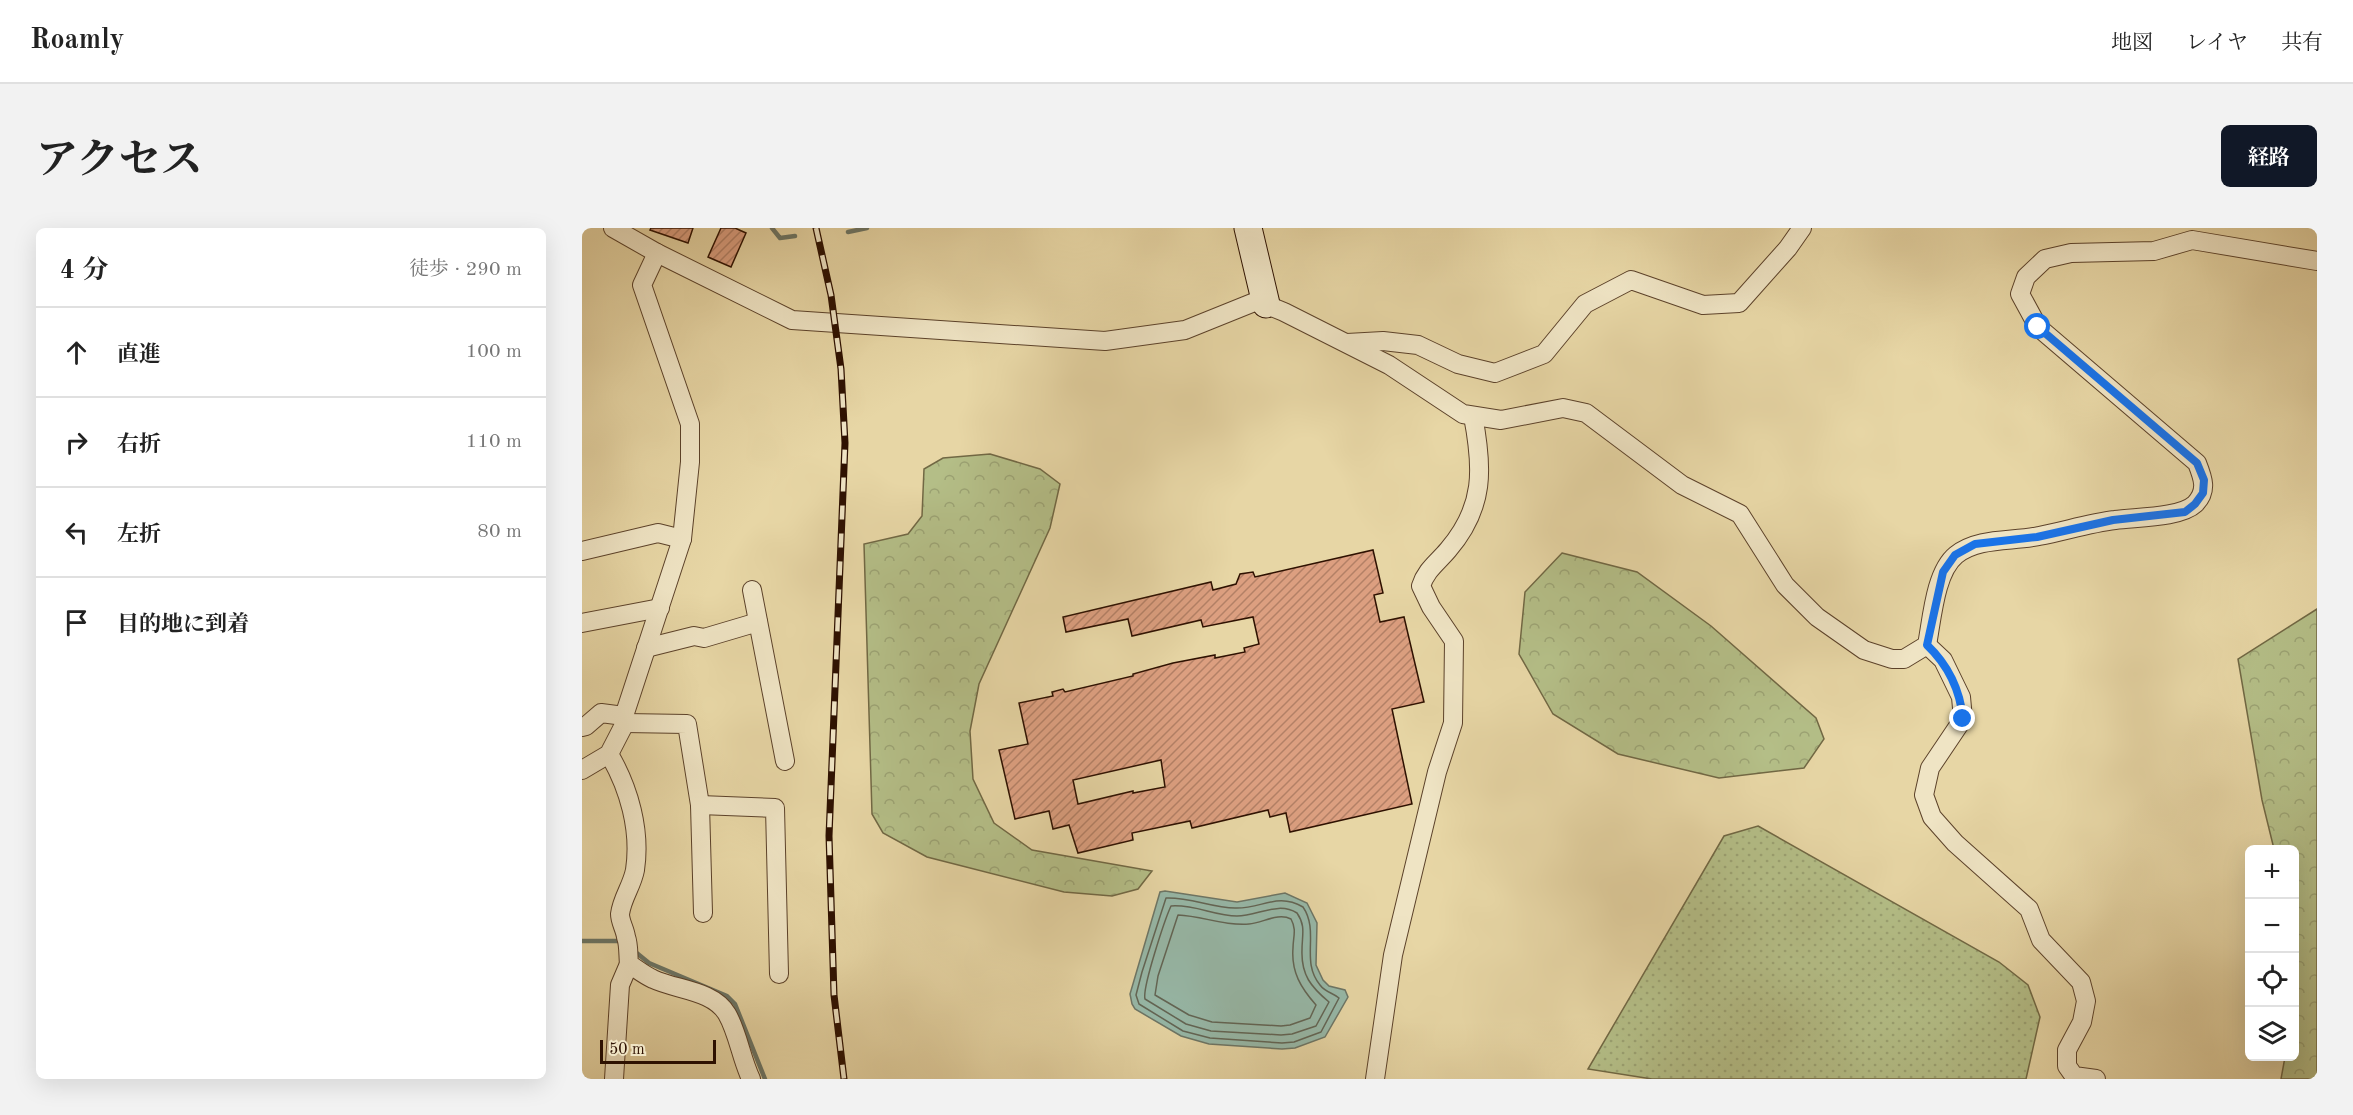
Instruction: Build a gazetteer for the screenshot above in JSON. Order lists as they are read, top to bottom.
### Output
{
  "scale_bar": "50 m",
  "page": {
    "header": "Roamly",
    "nav": ["地図", "レイヤ", "共有"],
    "title": "アクセス",
    "buttons": "経路",
    "heading": ["4 分", "徒歩 · 290 m"],
    "list": [
      ["直進", "100 m"],
      ["右折", "110 m"],
      ["左折", "80 m"],
      "目的地に到着"
    ],
    "map_buttons": ["+", "−"],
    "scale": "50 m"
  }
}
